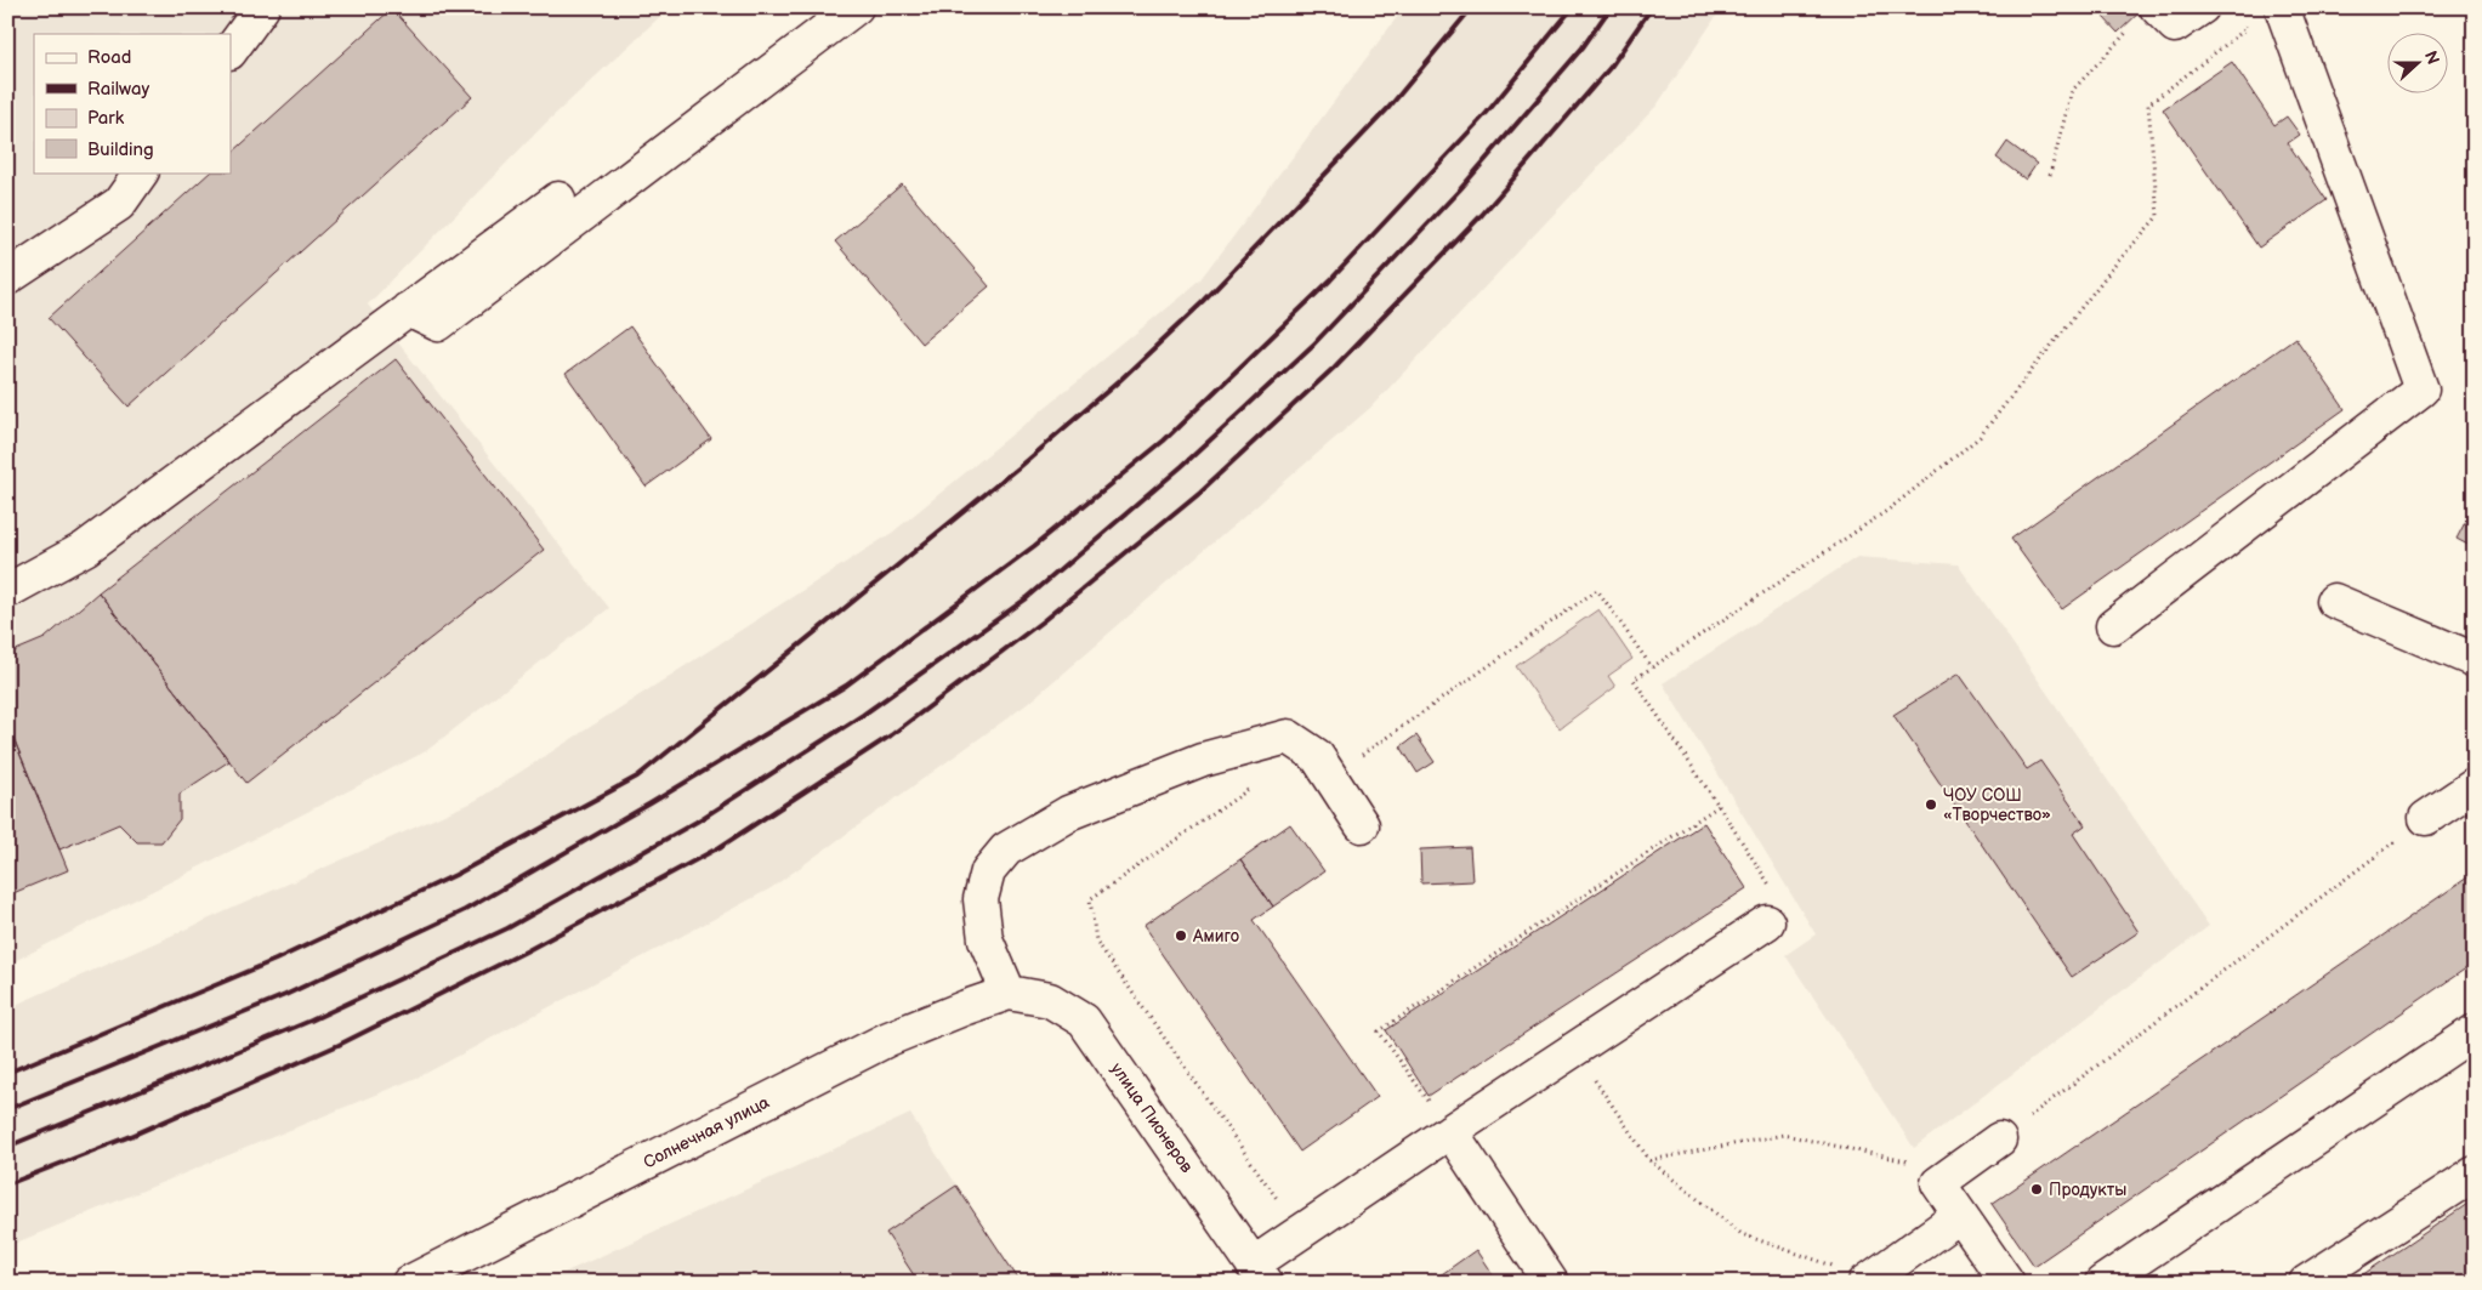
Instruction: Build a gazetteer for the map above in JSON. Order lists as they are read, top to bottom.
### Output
{
  "streets": {
    "street": ["улица Пионеров", "Солнечная улица"]
  },
  "crossings": [
    ["улица Пионеров", "Солнечная улица"]
  ],
  "places": ["ЧОУ СОШ «Творчество»", "Амиго", "Продукты"],
  "legend": [
    "Road",
    "Railway",
    "Park",
    "Building"
  ],
  "north": "right"
}
